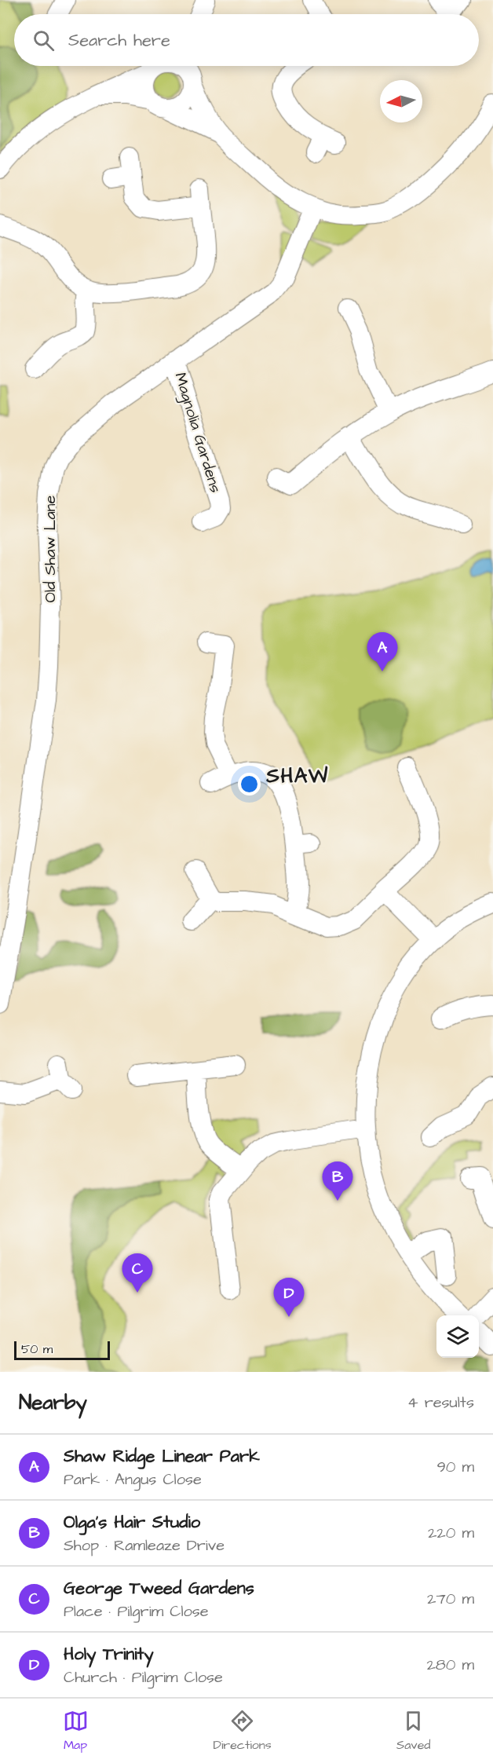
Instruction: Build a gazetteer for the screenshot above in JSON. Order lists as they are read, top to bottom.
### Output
{
  "streets": {
    "street": ["Magnolia Gardens", "Old Shaw Lane"]
  },
  "crossings": [
    ["Magnolia Gardens", "Old Shaw Lane"]
  ],
  "districts": ["SHAW"],
  "scale_bar": "50 m",
  "north": "left",
  "page": {
    "search": "Search here",
    "pins": [
      "A",
      "B",
      "C",
      "D"
    ],
    "scale": "50 m",
    "heading": ["Nearby", "4 results"],
    "list": [
      {
        "mark": "A",
        "name": "Shaw Ridge Linear Park",
        "note": "Park · Angus Close",
        "value": "90 m"
      },
      {
        "mark": "B",
        "name": "Olga's Hair Studio",
        "note": "Shop · Ramleaze Drive",
        "value": "220 m"
      },
      {
        "mark": "C",
        "name": "George Tweed Gardens",
        "note": "Place · Pilgrim Close",
        "value": "270 m"
      },
      {
        "mark": "D",
        "name": "Holy Trinity",
        "note": "Church · Pilgrim Close",
        "value": "280 m"
      }
    ],
    "nav": ["Map", "Directions", "Saved"]
  }
}
